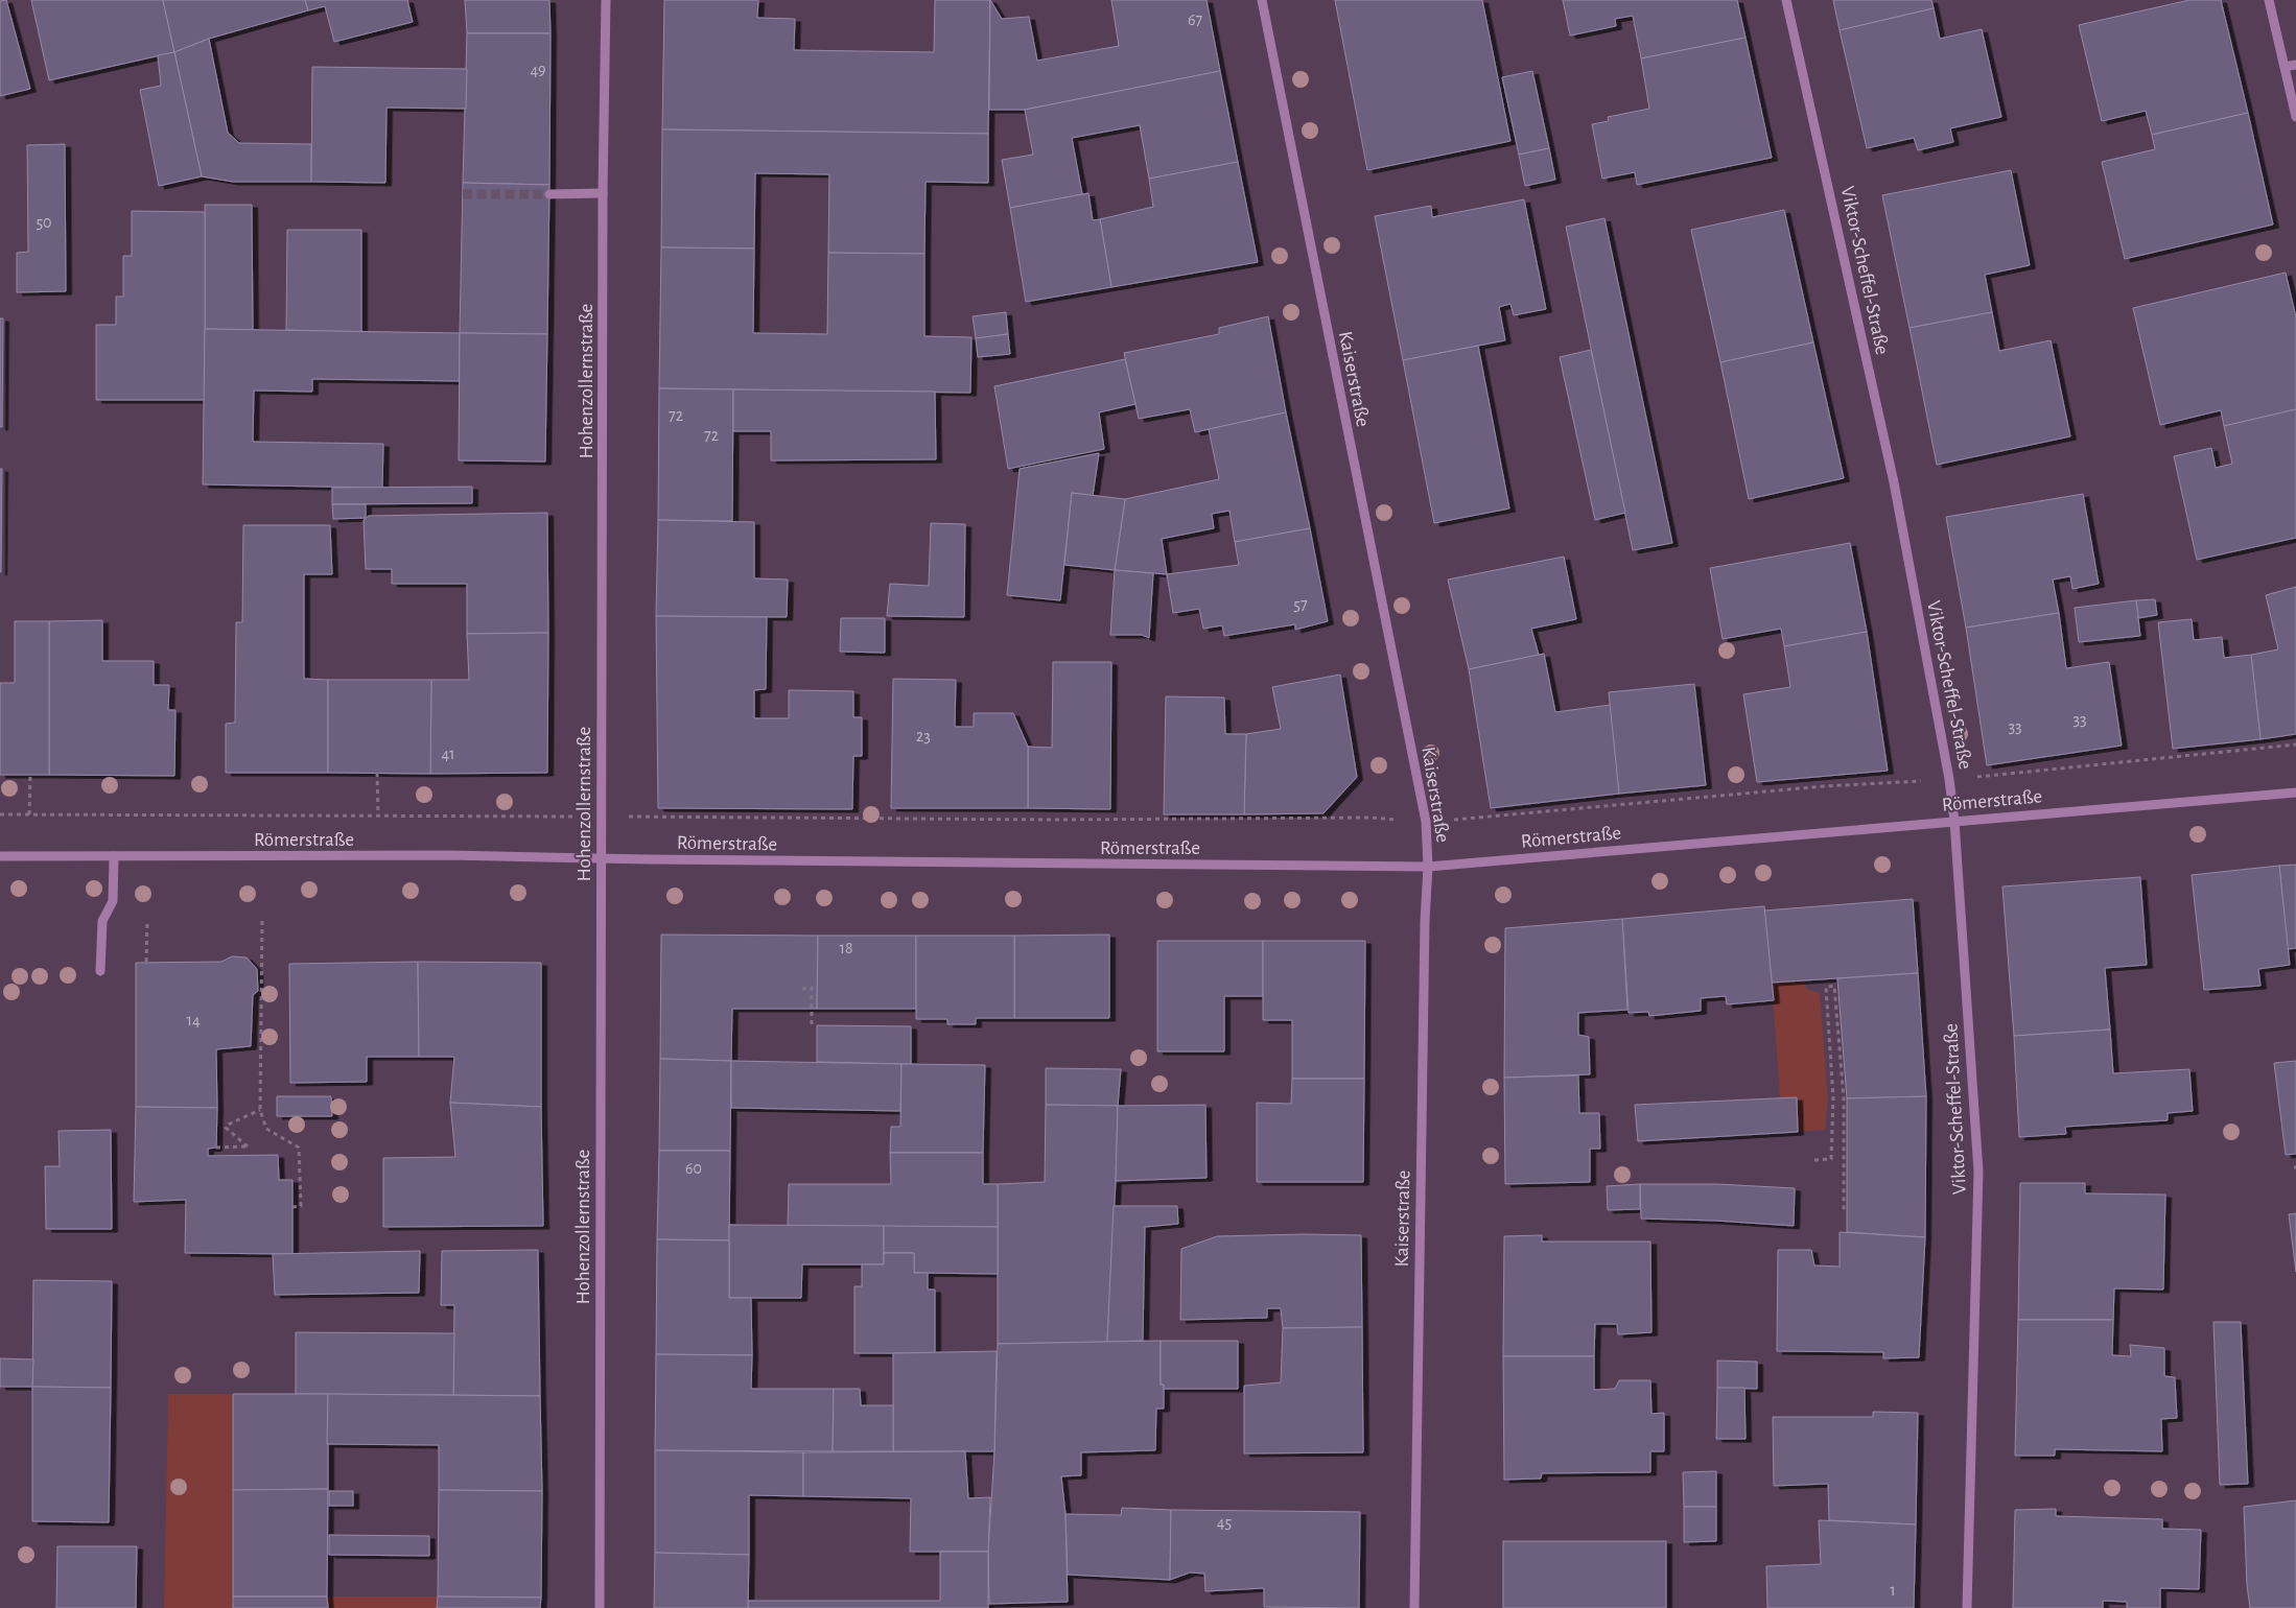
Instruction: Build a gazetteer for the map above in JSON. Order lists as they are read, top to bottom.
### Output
{
  "streets": {
    "street": [
      "Viktor-Scheffel-Straße",
      "Kaiserstraße",
      "Hohenzollernstraße",
      "Römerstraße"
    ]
  },
  "crossings": [
    ["Viktor-Scheffel-Straße", "Römerstraße"],
    ["Kaiserstraße", "Römerstraße"],
    ["Hohenzollernstraße", "Römerstraße"]
  ],
  "house_numbers": [
    "67",
    "49",
    "50",
    "72",
    "72",
    "57",
    "33",
    "33",
    "23",
    "41",
    "18",
    "14",
    "60",
    "45",
    "1"
  ]
}
